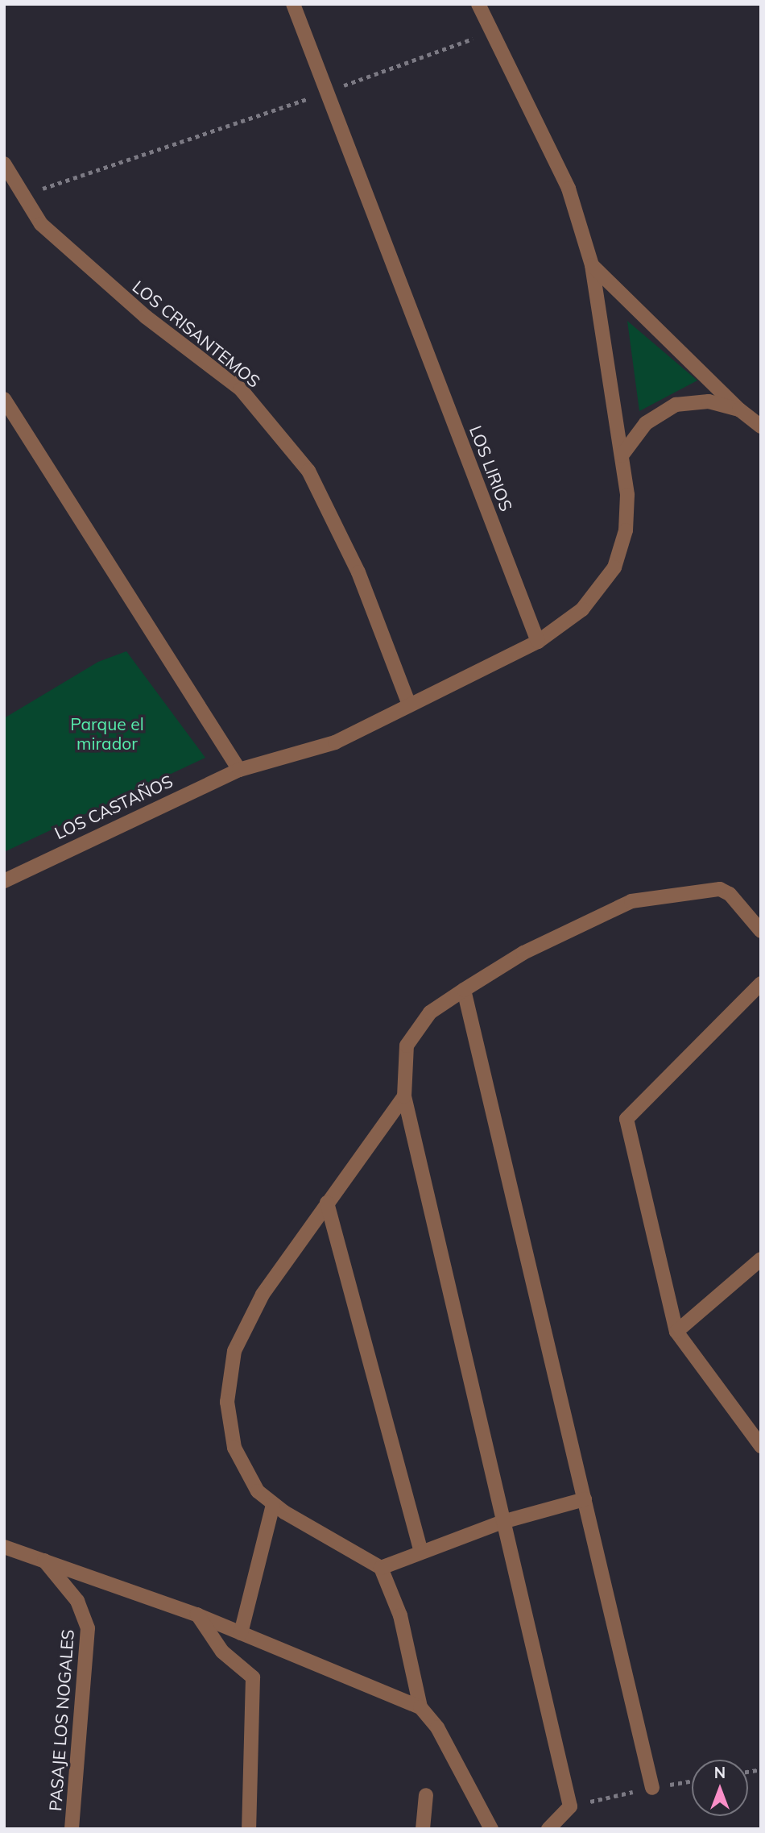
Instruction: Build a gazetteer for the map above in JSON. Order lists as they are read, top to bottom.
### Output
{
  "streets": {
    "street": [
      "LOS CRISANTEMOS",
      "LOS LIRIOS",
      "LOS CASTAÑOS",
      "PASAJE LOS NOGALES"
    ]
  },
  "parks": ["Parque el mirador"],
  "north": "top"
}
